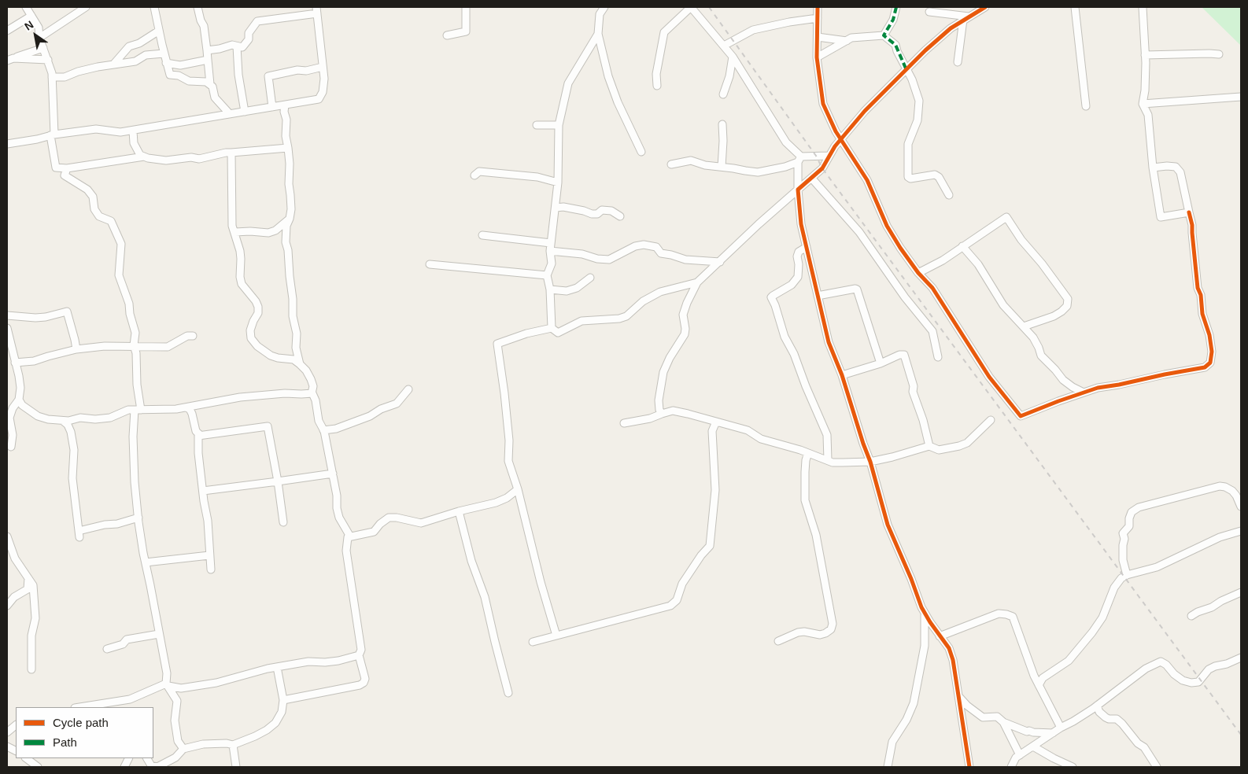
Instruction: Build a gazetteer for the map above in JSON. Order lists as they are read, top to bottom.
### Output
{
  "legend": ["Cycle path", "Path"],
  "north": "top left"
}
